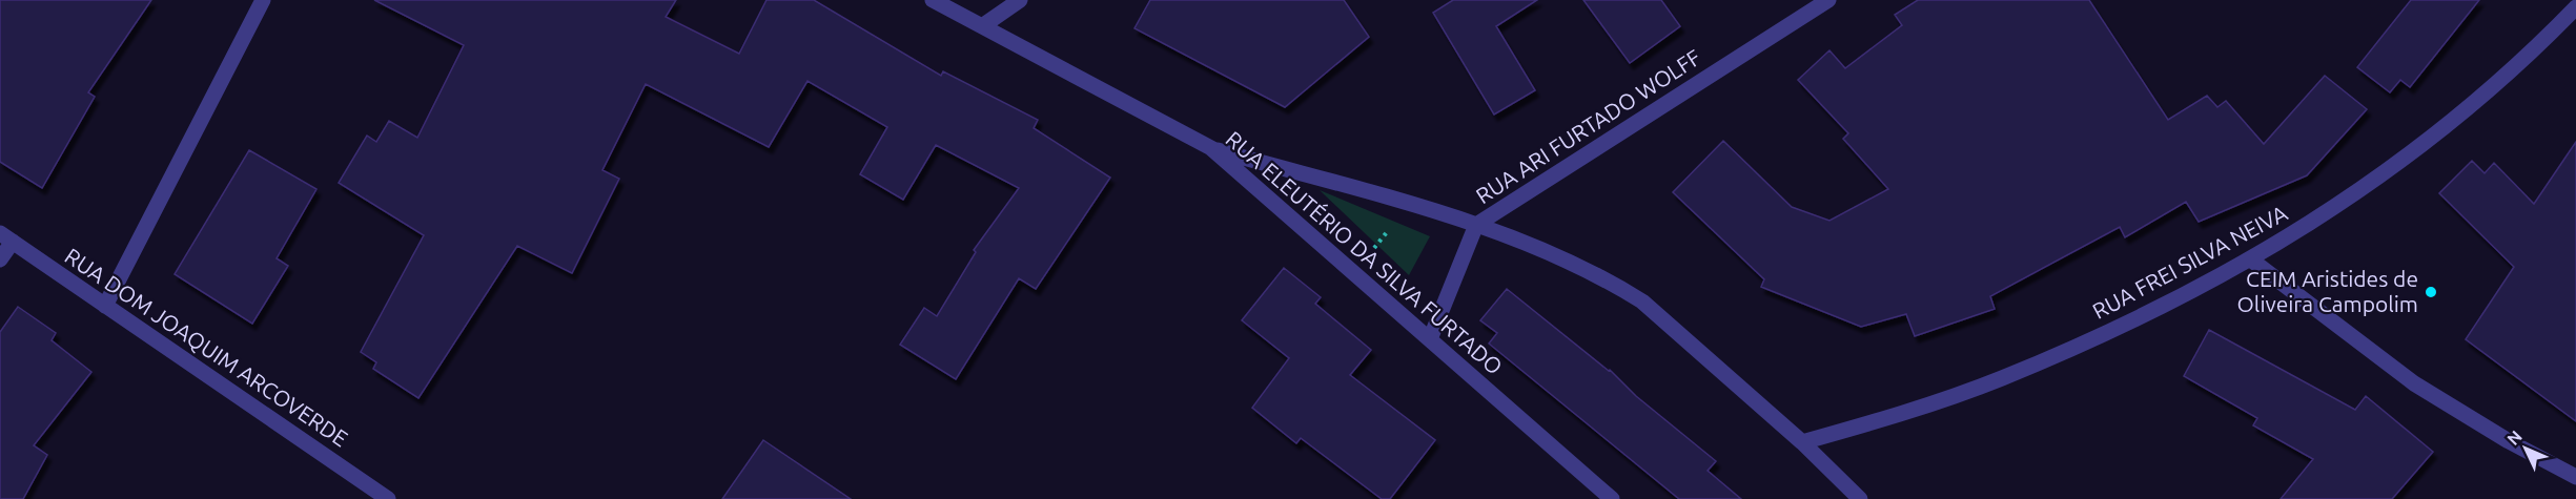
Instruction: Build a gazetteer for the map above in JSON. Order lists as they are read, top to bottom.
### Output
{
  "streets": {
    "street": [
      "RUA ARI FURTADO WOLFF",
      "RUA ELEUTÉRIO DA SILVA FURTADO",
      "RUA FREI SILVA NEIVA",
      "RUA DOM JOAQUIM ARCOVERDE"
    ]
  },
  "crossings": [
    ["RUA ARI FURTADO WOLFF", "RUA ELEUTÉRIO DA SILVA FURTADO"]
  ],
  "places": ["CEIM Aristides de Oliveira Campolim"],
  "north": "top left"
}
